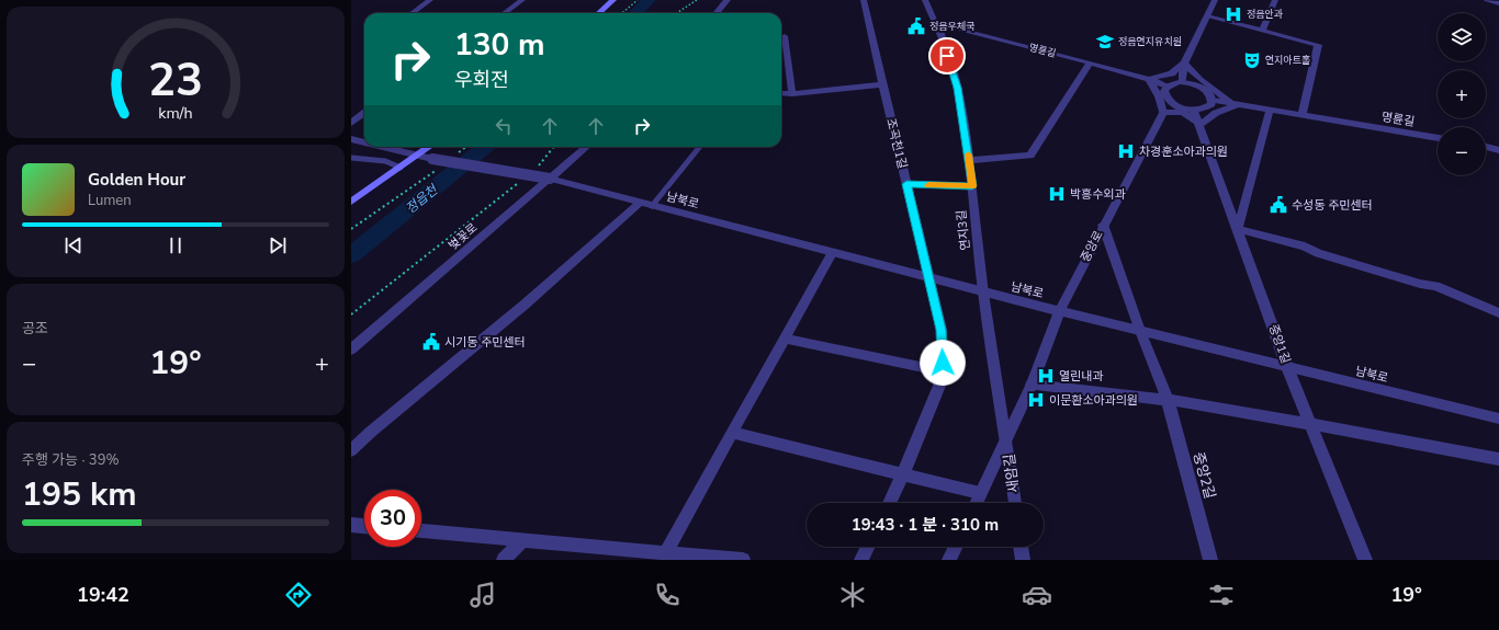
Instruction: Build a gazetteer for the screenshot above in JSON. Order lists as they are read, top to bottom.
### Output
{
  "streets": {
    "street": [
      "명륜길",
      "조곡천1길",
      "남북로",
      "연지3길",
      "벚꽃로",
      "중앙로",
      "중앙1길",
      "새암길",
      "중앙2길"
    ]
  },
  "crossings": [
    ["명륜길", "연지3길"],
    ["조곡천1길", "남북로"],
    ["남북로", "연지3길"],
    ["남북로", "벚꽃로"],
    ["남북로", "중앙로"],
    ["남북로", "중앙1길"],
    ["남북로", "중앙2길"],
    ["연지3길", "중앙로"],
    ["연지3길", "새암길"],
    ["중앙로", "새암길"],
    ["중앙로", "중앙2길"]
  ],
  "water": ["정읍천"],
  "places": {
    "hospital": [
      "정읍안과",
      "차경훈소아과의원",
      "박흥수외과",
      "열린내과",
      "이문환소아과의원"
    ],
    "public building": ["정읍우체국", "수성동 주민센터", "시기동 주민센터"],
    "school or university": ["정읍연지유치원"],
    "theatre": ["연지아트홀"]
  },
  "page": {
    "map_buttons": ["+", "−"],
    "turn": ["130 m", "우회전"],
    "song": ["Golden Hour", "Lumen"],
    "tile": [
      "공조",
      ["주행 가능 · 39%", "195 km"]
    ],
    "heat": ["−", "19°", "+"],
    "limit": "30",
    "trip": "19:43 · 1 분 · 310 m",
    "tabs": ["19:42", "19°"],
    "gauge": ["23", "km/h"]
  }
}
